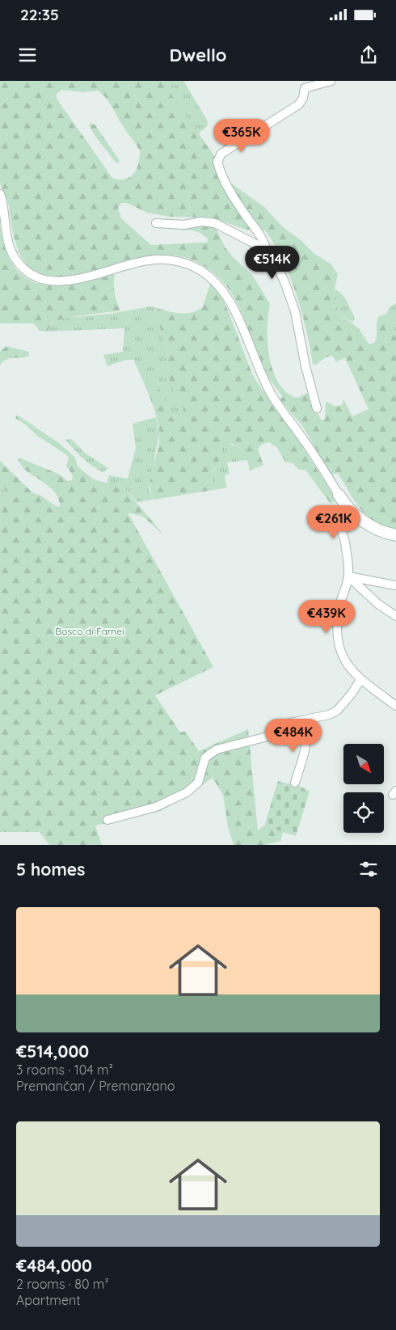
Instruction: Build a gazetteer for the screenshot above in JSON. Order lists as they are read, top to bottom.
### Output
{
  "parks": ["Bosco di Farnei"],
  "north": "bottom right",
  "page": {
    "status": "22:35",
    "header": "Dwello",
    "price": [
      "€365K",
      "€514K",
      "€261K",
      "€439K",
      "€484K"
    ],
    "heading": "5 homes",
    "list": [
      {
        "name": "€514,000",
        "note": "3 rooms · 104 m² · Premančan / Premanzano"
      },
      {
        "name": "€484,000",
        "note": "2 rooms · 80 m² · Apartment"
      }
    ]
  }
}
